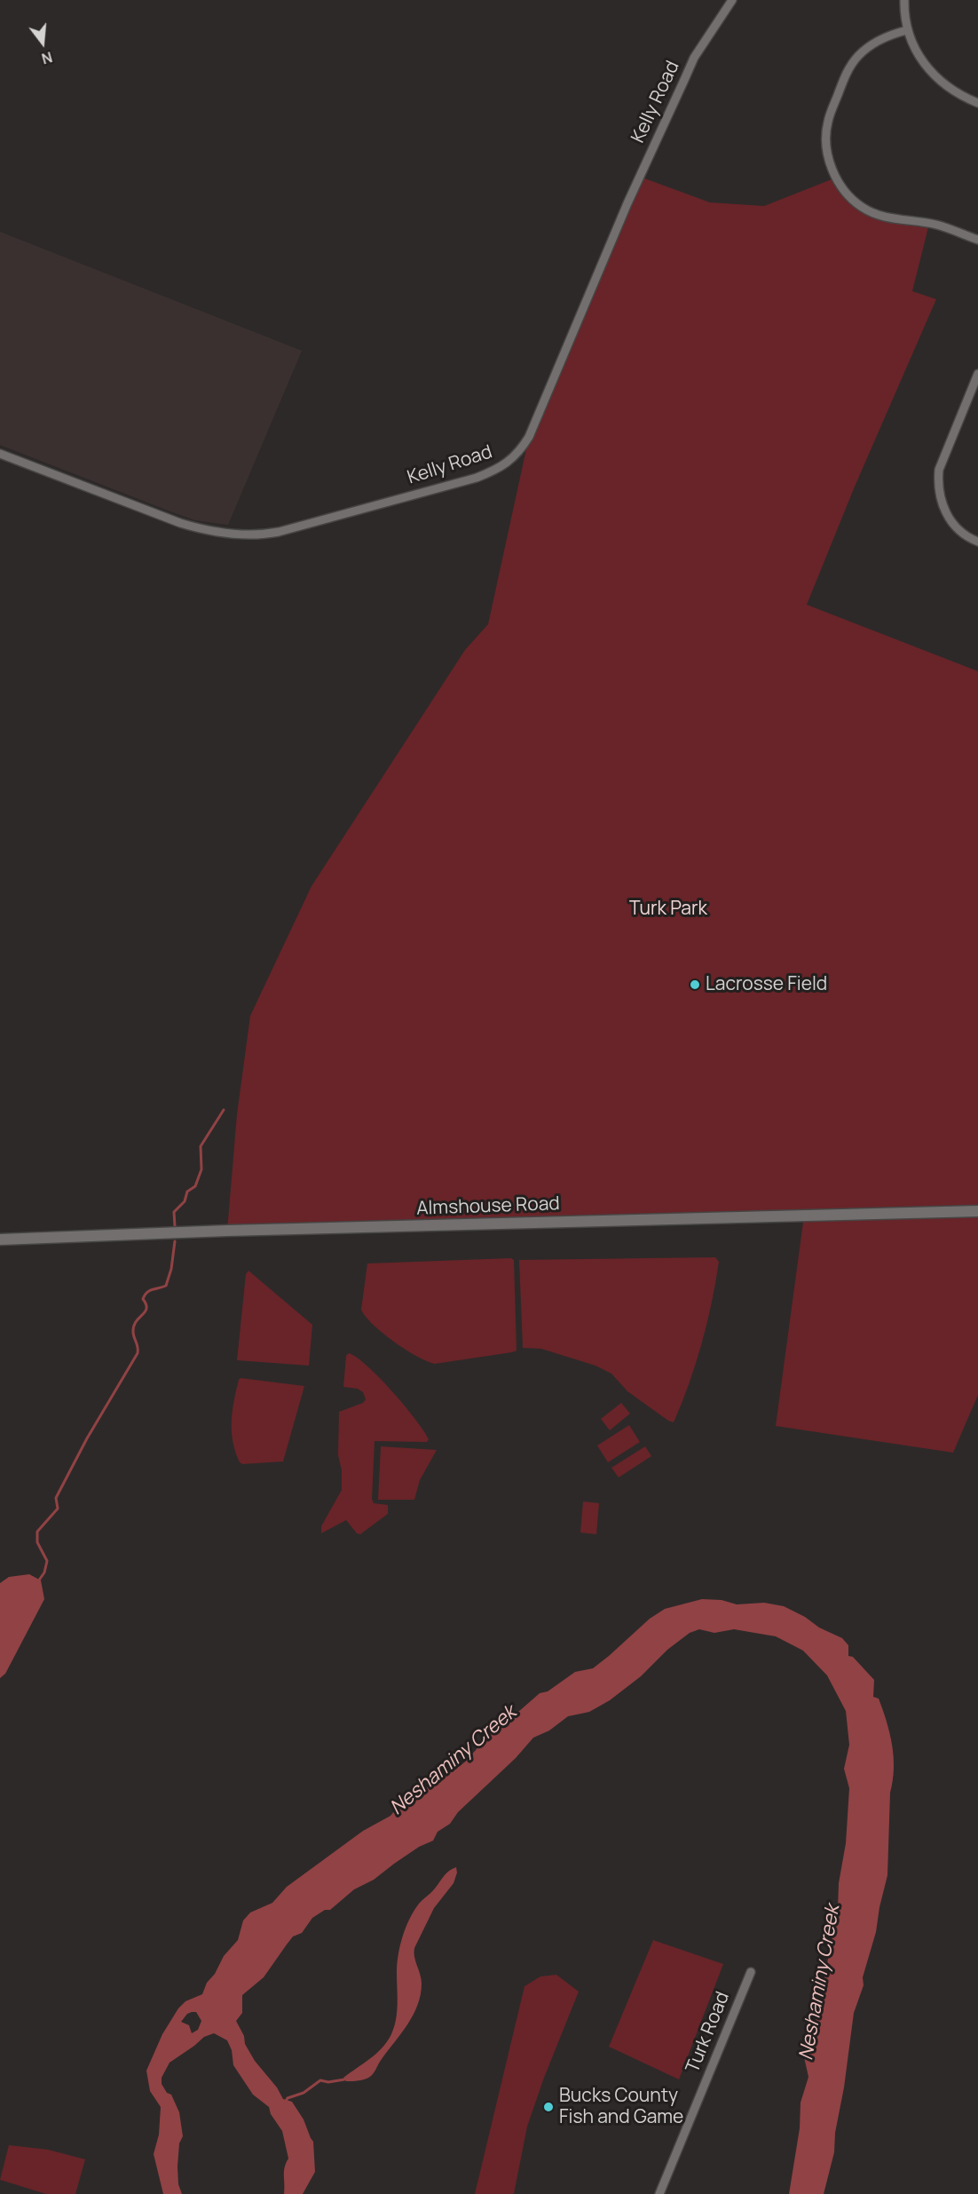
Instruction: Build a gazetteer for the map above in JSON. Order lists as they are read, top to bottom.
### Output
{
  "streets": {
    "street": ["Kelly Road", "Almshouse Road", "Turk Road"]
  },
  "water": ["Neshaminy Creek"],
  "parks": ["Turk Park"],
  "places": ["Lacrosse Field", "Bucks County Fish and Game"],
  "north": "bottom"
}
